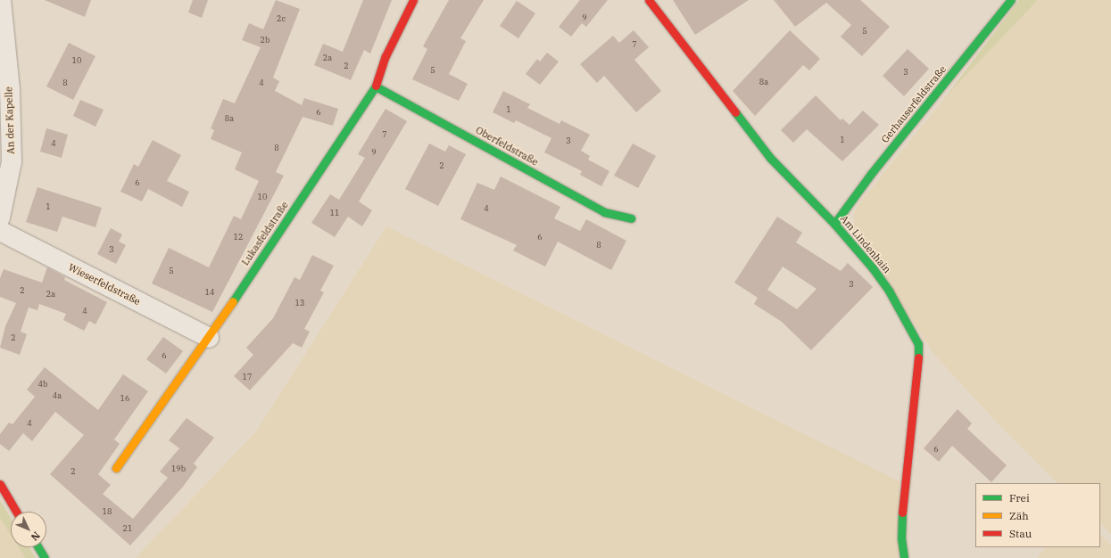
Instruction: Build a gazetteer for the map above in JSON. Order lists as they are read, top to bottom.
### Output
{
  "streets": {
    "street": [
      "Gerhauserfeldstraße",
      "An der Kapelle",
      "Oberfeldstraße",
      "Lukasfeldstraße",
      "Am Lindenhain",
      "Wieserfeldstraße"
    ]
  },
  "crossings": [
    ["Gerhauserfeldstraße", "Am Lindenhain"],
    ["Oberfeldstraße", "Lukasfeldstraße"],
    ["Lukasfeldstraße", "Wieserfeldstraße"]
  ],
  "house_numbers": [
    "9",
    "2c",
    "5",
    "2b",
    "7",
    "2a",
    "10",
    "2",
    "5",
    "3",
    "8a",
    "8",
    "4",
    "1",
    "6",
    "8a",
    "7",
    "1",
    "3",
    "4",
    "8",
    "9",
    "2",
    "6",
    "10",
    "1",
    "4",
    "11",
    "12",
    "6",
    "8",
    "3",
    "5",
    "3",
    "2",
    "14",
    "2a",
    "13",
    "4",
    "2",
    "6",
    "17",
    "4b",
    "4a",
    "16",
    "4",
    "6",
    "19b",
    "2",
    "18",
    "21"
  ],
  "legend": ["Frei", "Zäh", "Stau"],
  "north": "bottom right"
}
